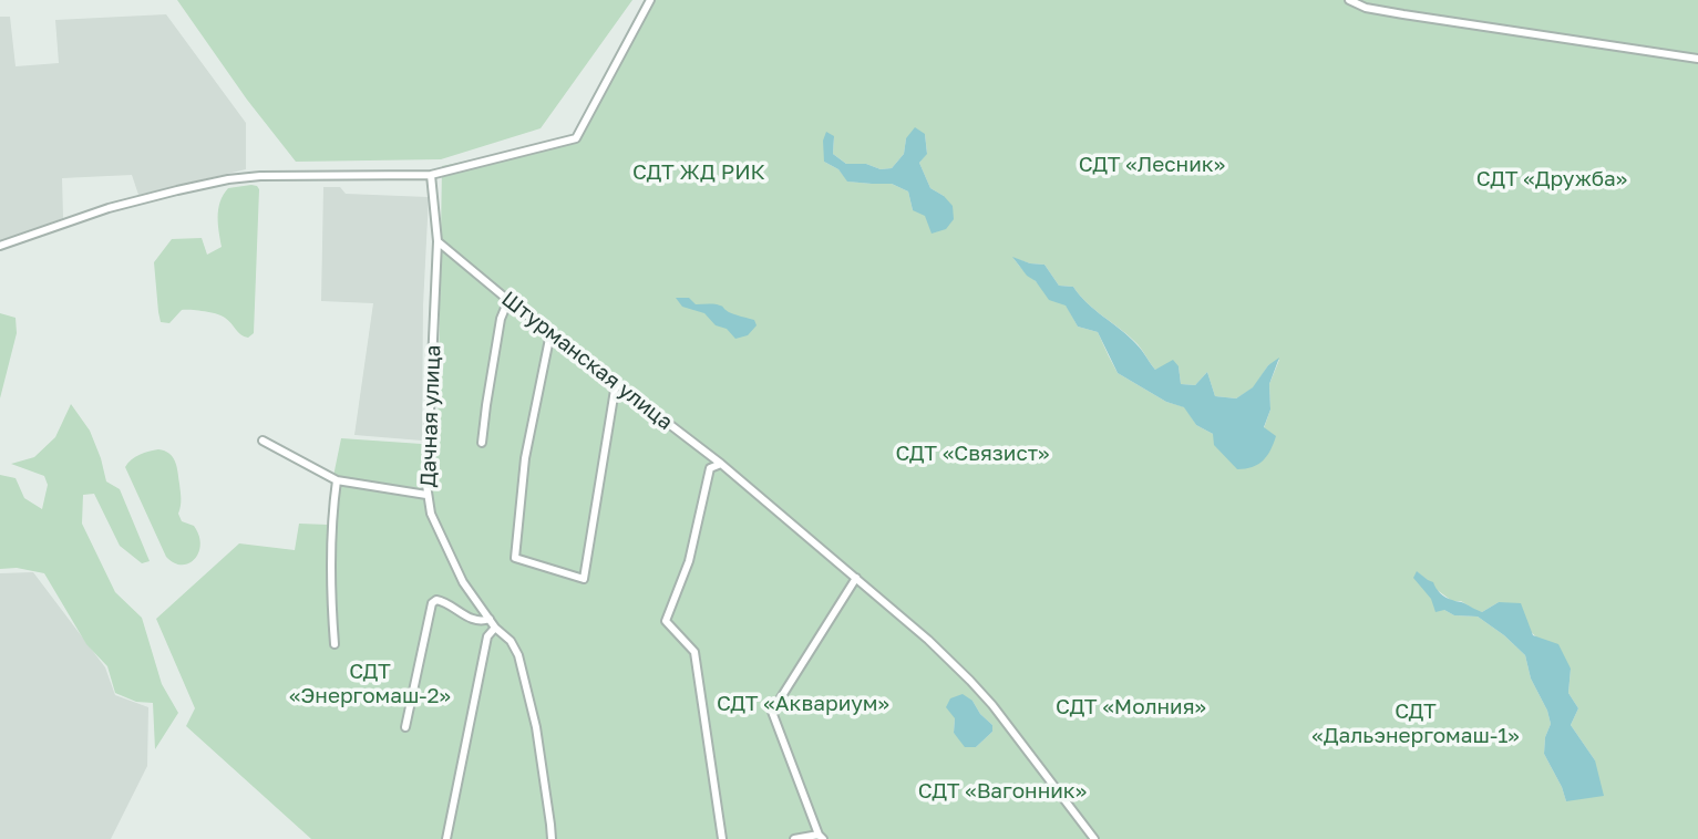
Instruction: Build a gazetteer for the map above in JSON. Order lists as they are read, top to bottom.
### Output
{
  "streets": {
    "street": ["Штурманская улица", "Дачная улица"]
  },
  "crossings": [
    ["Штурманская улица", "Дачная улица"]
  ],
  "parks": [
    "СДТ «Лесник»",
    "СДТ ЖД РИК",
    "СДТ «Дружба»",
    "СДТ «Связист»",
    "СДТ «Энергомаш-2»",
    "СДТ «Аквариум»",
    "СДТ «Молния»",
    "СДТ «Дальэнергомаш-1»",
    "СДТ «Вагонник»"
  ]
}
